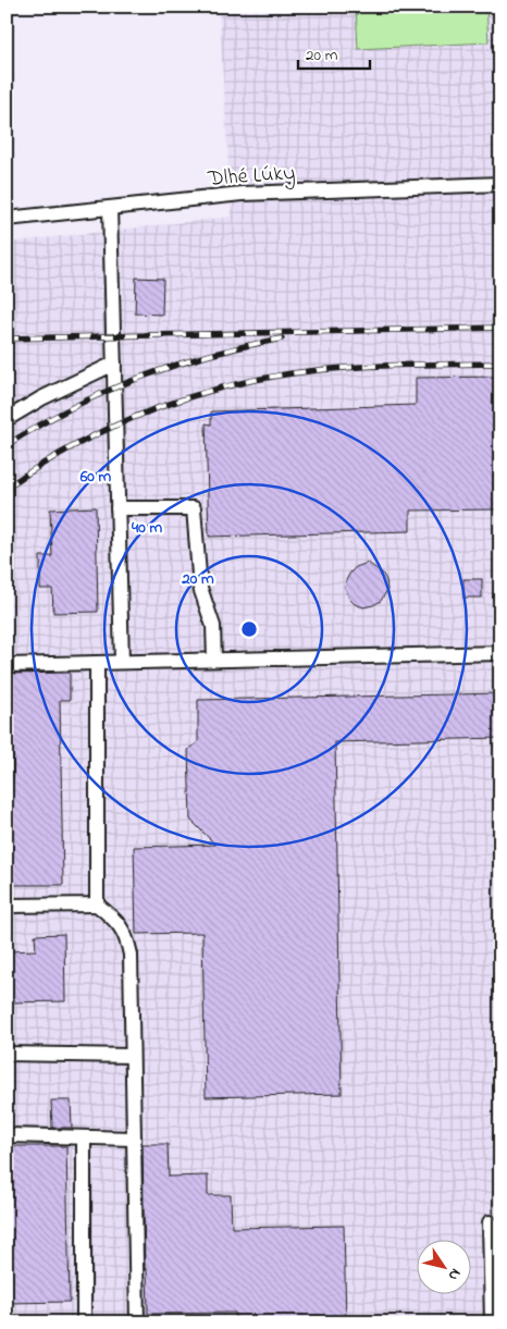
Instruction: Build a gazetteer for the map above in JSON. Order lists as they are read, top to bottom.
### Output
{
  "streets": {
    "lane": ["Dlhé Lúky"]
  },
  "scale_bar": "20 m",
  "north": "bottom right",
  "rings": ["60 m", "40 m", "20 m"]
}
